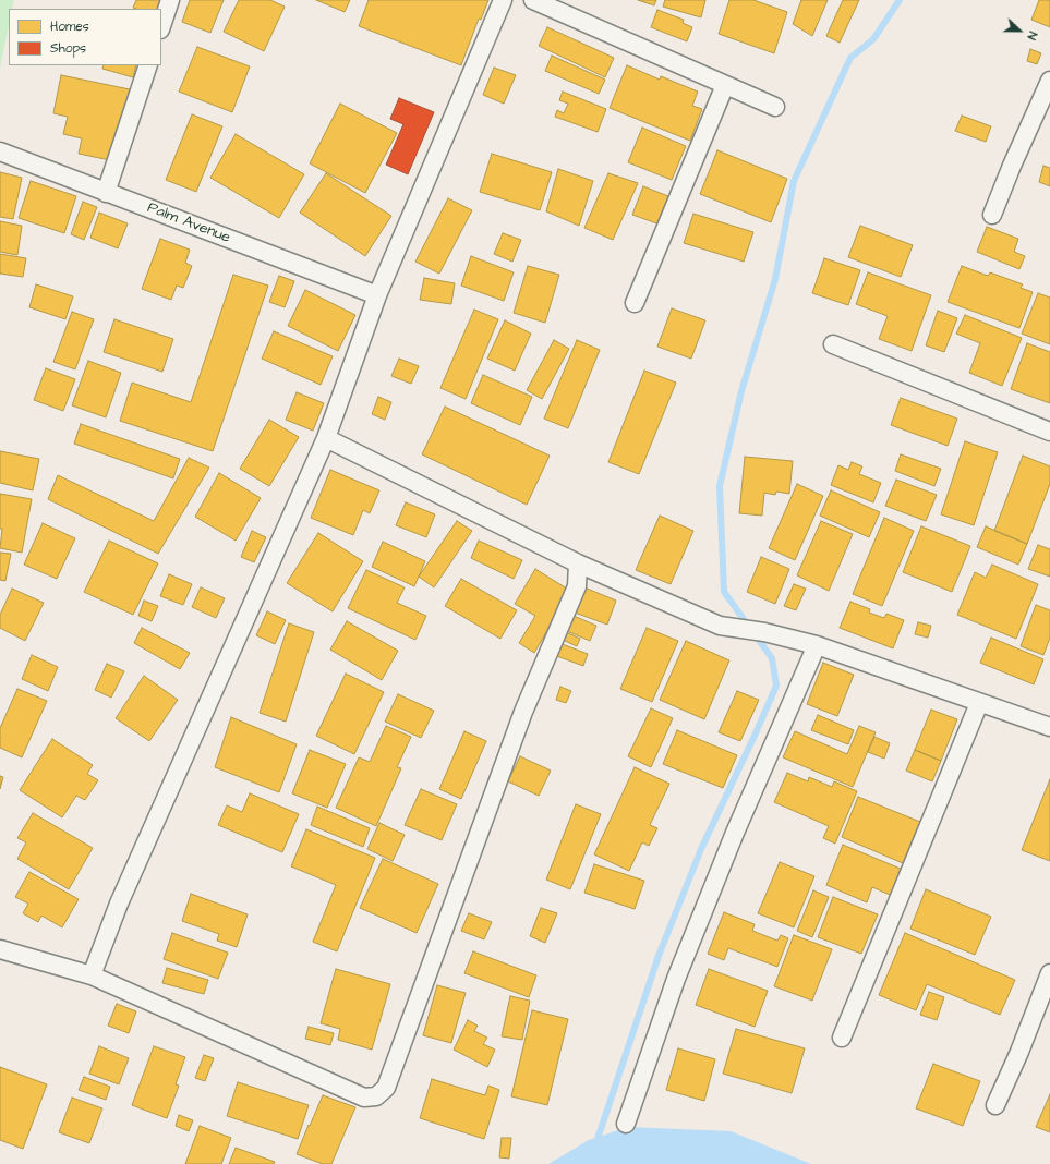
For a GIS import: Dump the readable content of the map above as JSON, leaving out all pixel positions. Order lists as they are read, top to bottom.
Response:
{
  "streets": {
    "street": ["Palm Avenue"]
  },
  "legend": ["Homes", "Shops"],
  "north": "right"
}
